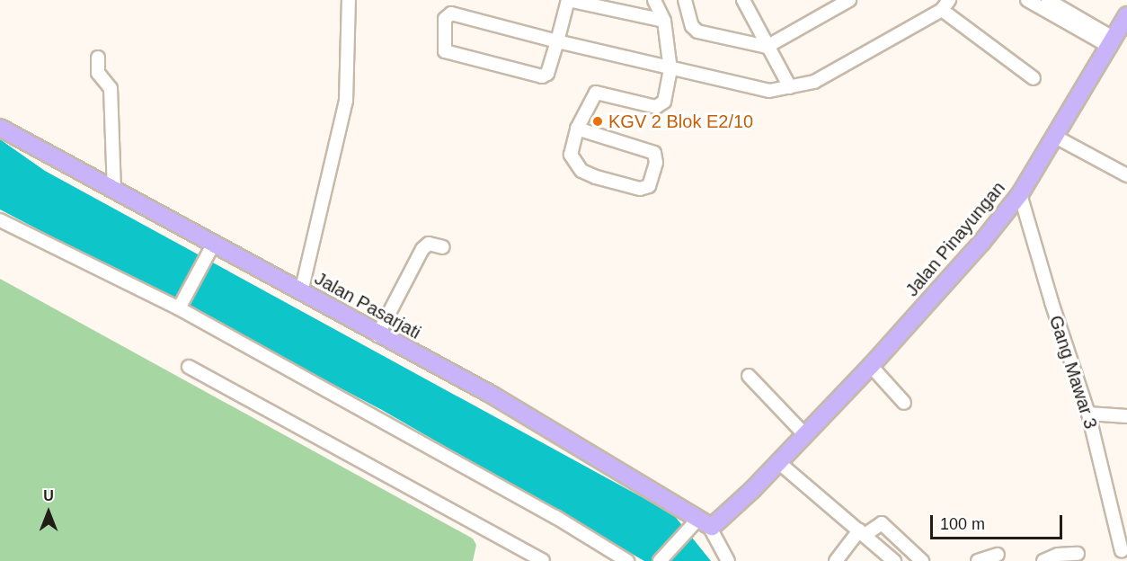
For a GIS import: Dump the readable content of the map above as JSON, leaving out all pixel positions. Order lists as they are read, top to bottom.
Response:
{
  "streets": {
    "main road": ["Jalan Pinayungan", "Jalan Pasarjati"],
    "street": ["Gang Mawar 3"]
  },
  "crossings": [
    ["Jalan Pinayungan", "Jalan Pasarjati"],
    ["Jalan Pinayungan", "Gang Mawar 3"]
  ],
  "places": ["KGV 2 Blok E2/10"],
  "scale_bar": "100 m",
  "north": "top"
}
